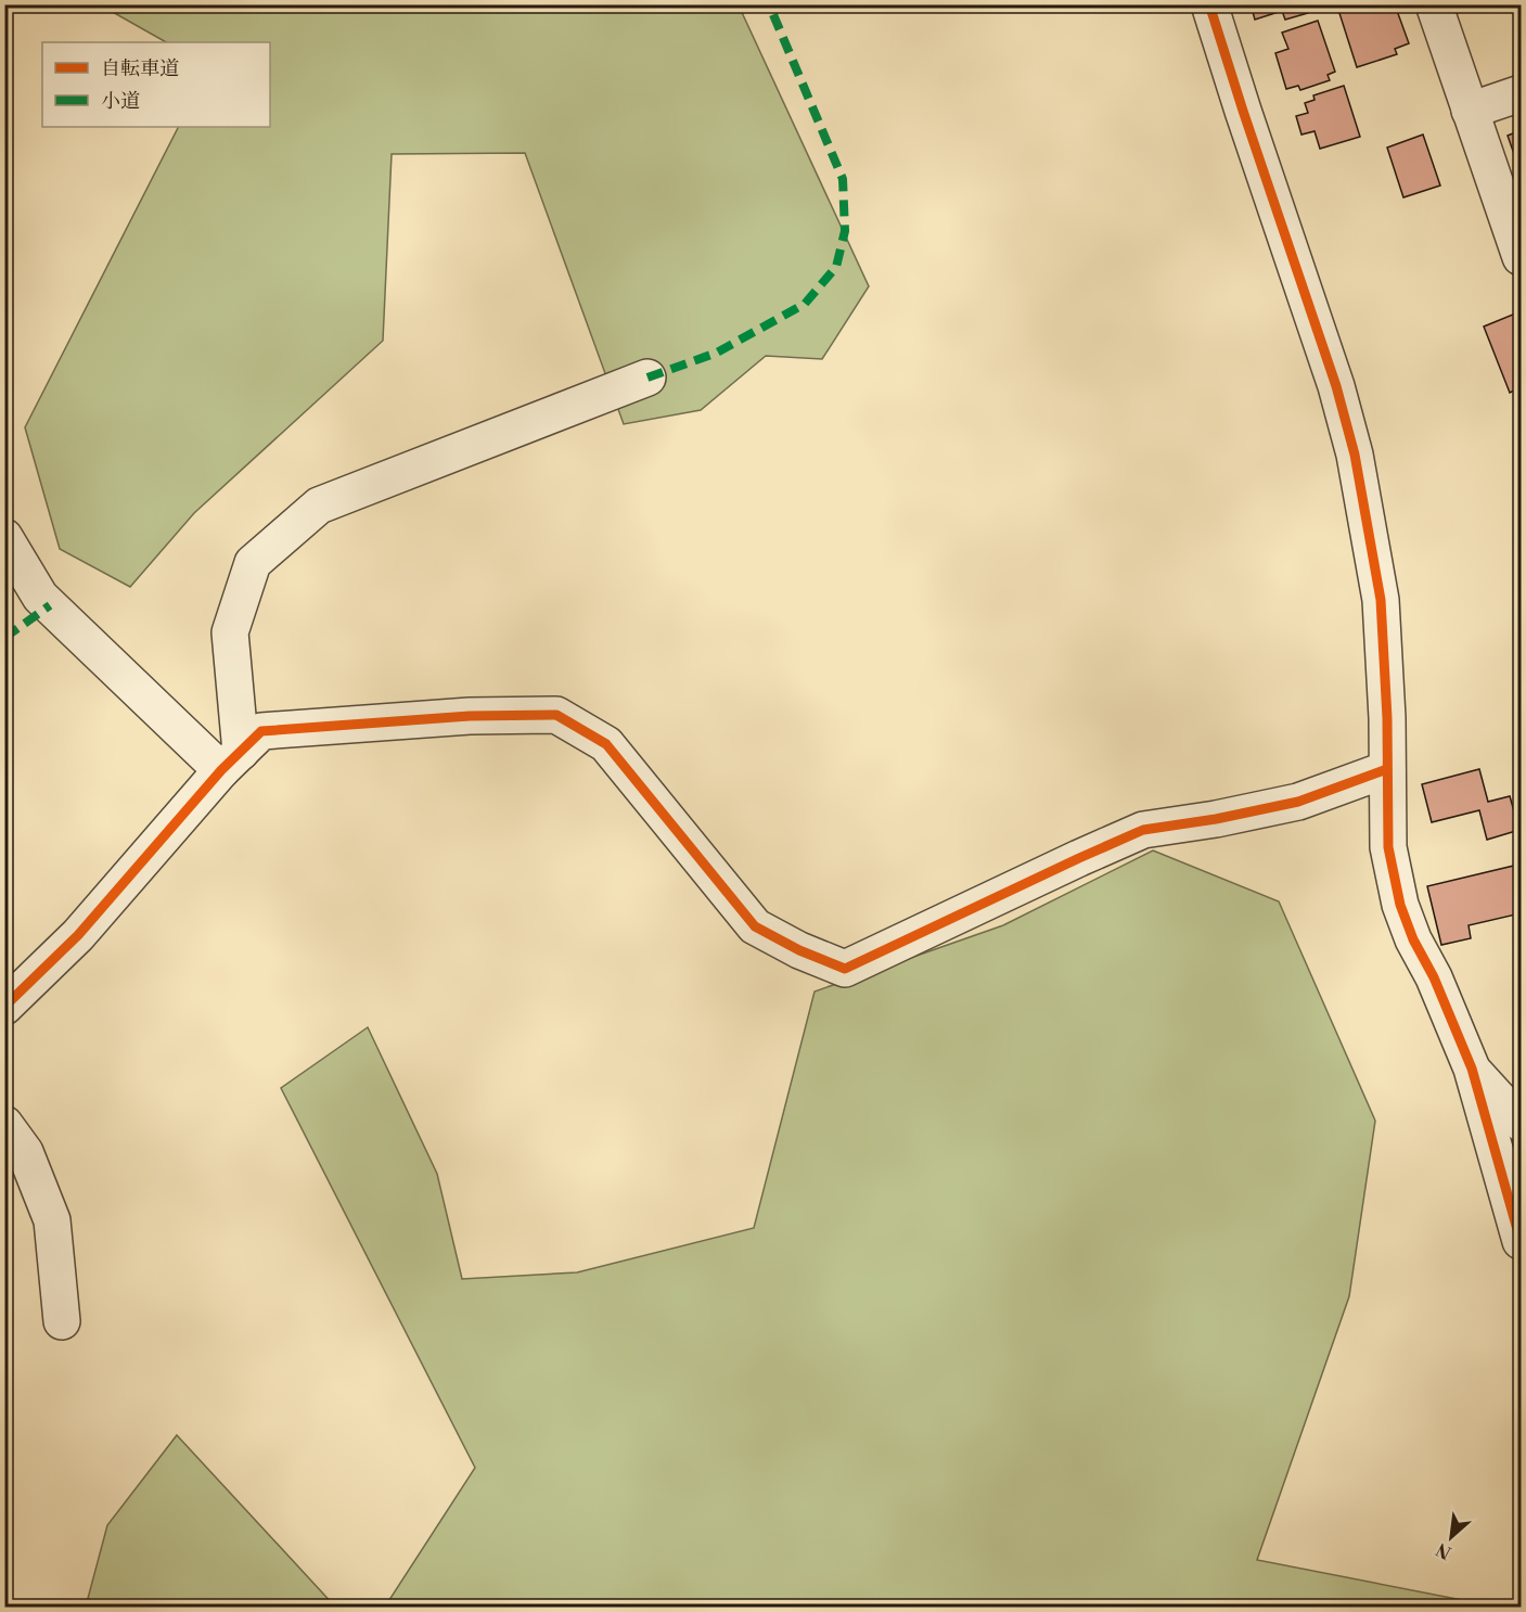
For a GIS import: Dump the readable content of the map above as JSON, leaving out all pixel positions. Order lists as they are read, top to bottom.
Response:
{
  "legend": ["自転車道", "小道"],
  "north": "bottom left"
}
